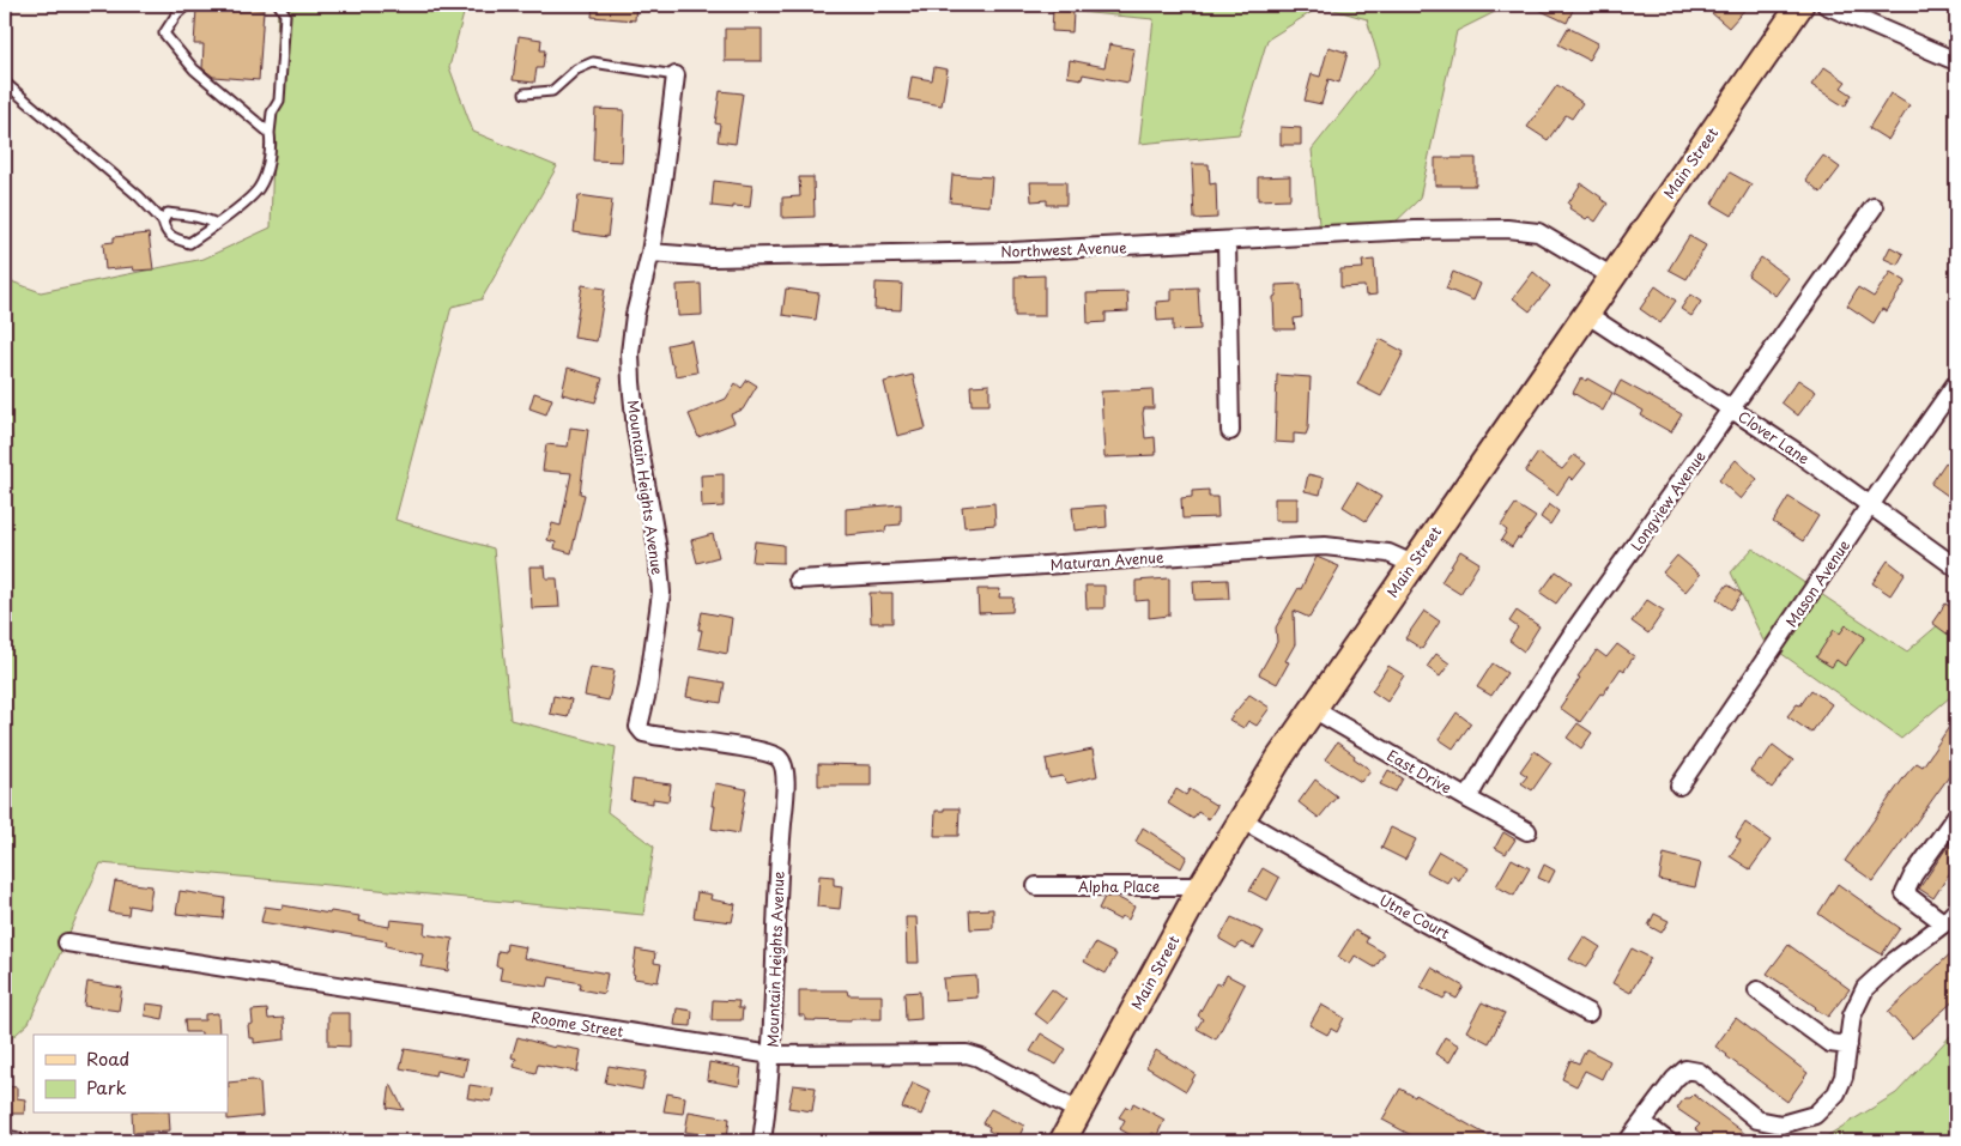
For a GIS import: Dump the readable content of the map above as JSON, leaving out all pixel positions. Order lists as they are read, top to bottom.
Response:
{
  "streets": {
    "main road": ["Main Street"],
    "street": [
      "Northwest Avenue",
      "Clover Lane",
      "Mountain Heights Avenue",
      "Longview Avenue",
      "Maturan Avenue",
      "Mason Avenue",
      "East Drive",
      "Alpha Place",
      "Utne Court",
      "Roome Street"
    ]
  },
  "crossings": [
    ["Main Street", "Northwest Avenue"],
    ["Main Street", "Clover Lane"],
    ["Main Street", "Maturan Avenue"],
    ["Main Street", "East Drive"],
    ["Main Street", "Alpha Place"],
    ["Main Street", "Utne Court"],
    ["Main Street", "Roome Street"],
    ["Northwest Avenue", "Mountain Heights Avenue"],
    ["Clover Lane", "Longview Avenue"],
    ["Clover Lane", "Mason Avenue"],
    ["Mountain Heights Avenue", "Roome Street"],
    ["Longview Avenue", "East Drive"]
  ],
  "legend": ["Road", "Park"]
}
